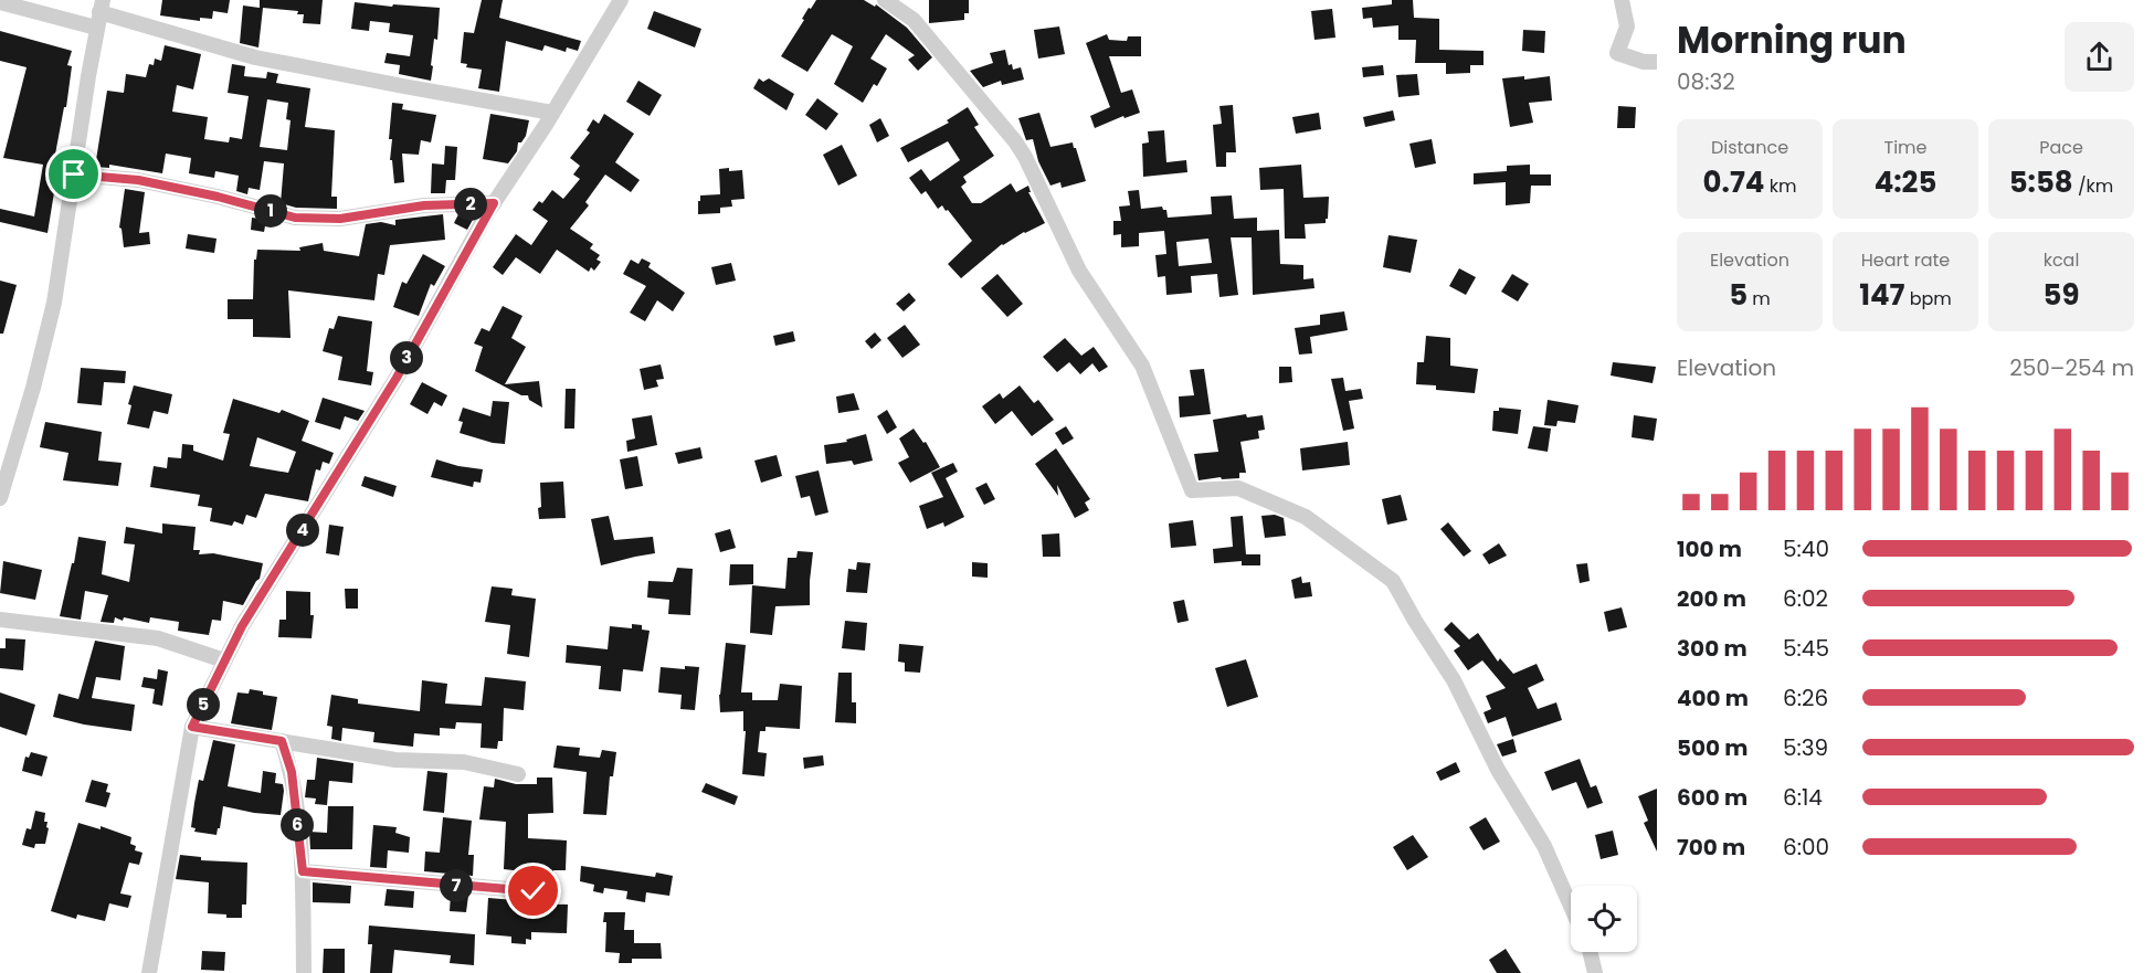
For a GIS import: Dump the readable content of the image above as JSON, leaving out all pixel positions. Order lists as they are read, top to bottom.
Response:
{
  "page": {
    "heading": ["Morning run", "08:32"],
    "stats": [
      ["Distance", "0.74 km"],
      ["Time", "4:25"],
      ["Pace", "5:58 /km"],
      ["Elevation", "5 m"],
      ["Heart rate", "147 bpm"],
      ["kcal", "59"]
    ],
    "pins": [
      "2",
      "1",
      "3",
      "4",
      "5",
      "6",
      "7"
    ],
    "chart": ["Elevation", "250–254 m"],
    "list": [
      {
        "name": "100 m",
        "note": "5:40"
      },
      {
        "name": "200 m",
        "note": "6:02"
      },
      {
        "name": "300 m",
        "note": "5:45"
      },
      {
        "name": "400 m",
        "note": "6:26"
      },
      {
        "name": "500 m",
        "note": "5:39"
      },
      {
        "name": "600 m",
        "note": "6:14"
      },
      {
        "name": "700 m",
        "note": "6:00"
      }
    ]
  }
}
